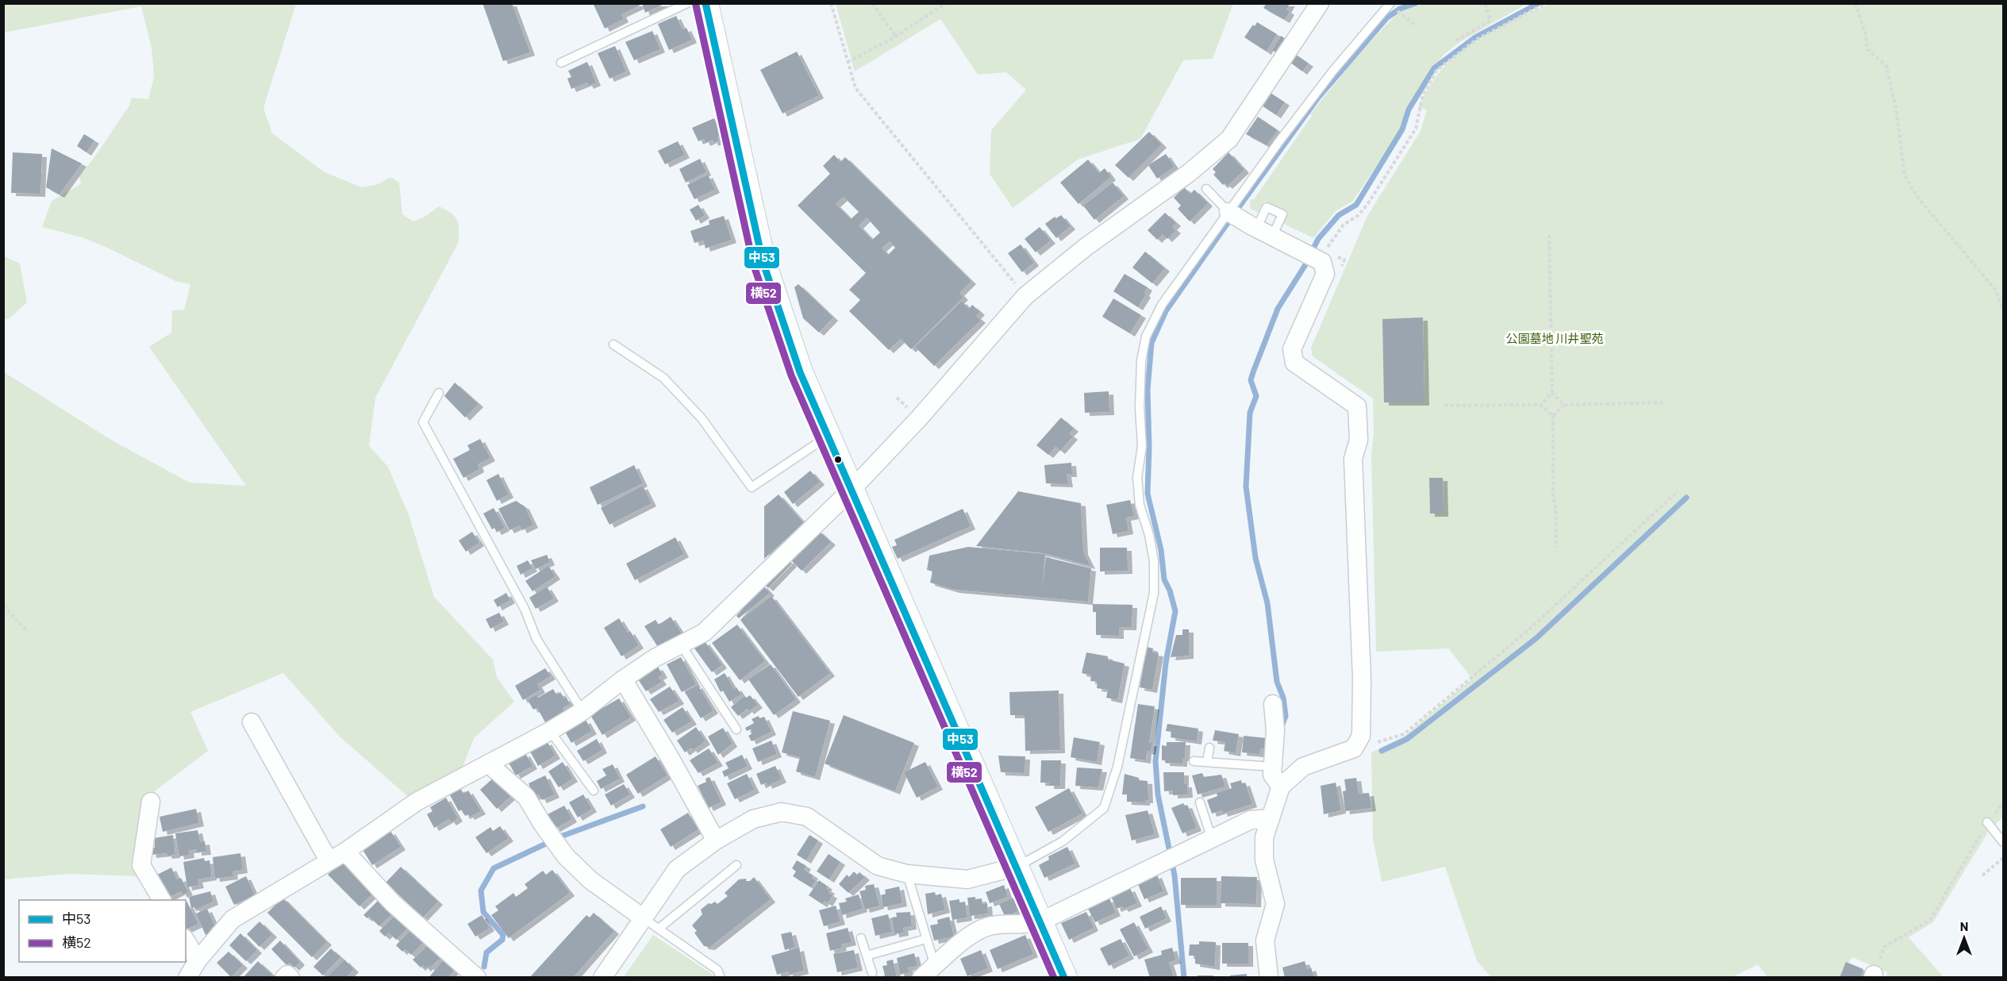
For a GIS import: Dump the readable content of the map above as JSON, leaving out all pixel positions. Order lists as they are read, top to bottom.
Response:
{
  "parks": ["公園墓地 川井聖苑"],
  "lines": ["transit line 中53", "transit line 横52"],
  "legend": ["中53", "横52"],
  "north": "top"
}
